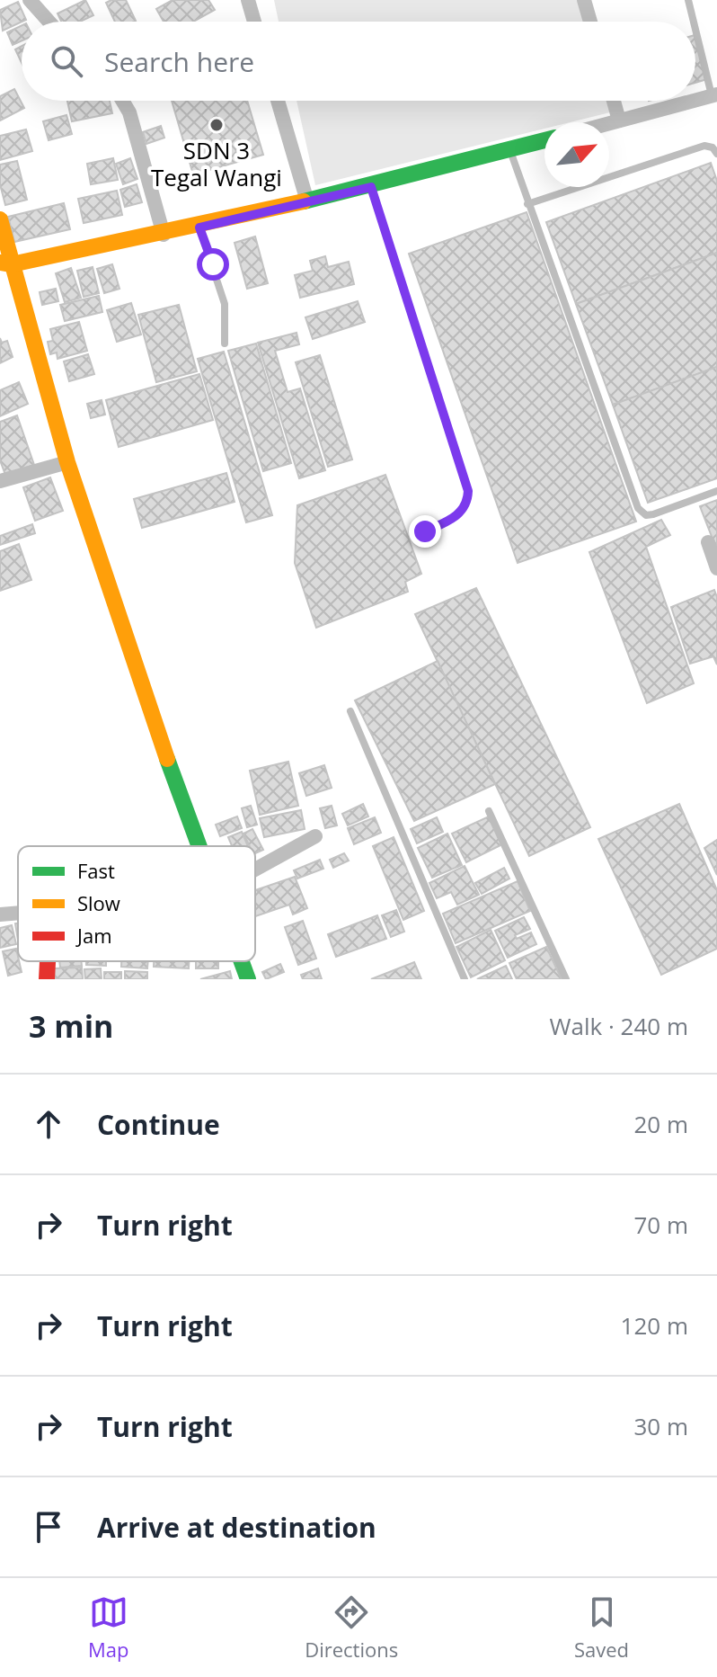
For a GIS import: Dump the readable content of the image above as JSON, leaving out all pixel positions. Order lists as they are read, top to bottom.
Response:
{
  "places": ["SDN 3 Tegal Wangi"],
  "legend": ["Fast", "Slow", "Jam"],
  "north": "top right",
  "page": {
    "search": "Search here",
    "heading": ["3 min", "Walk · 240 m"],
    "list": [
      ["Continue", "20 m"],
      ["Turn right", "70 m"],
      ["Turn right", "120 m"],
      ["Turn right", "30 m"],
      "Arrive at destination"
    ],
    "nav": ["Map", "Directions", "Saved"]
  }
}
